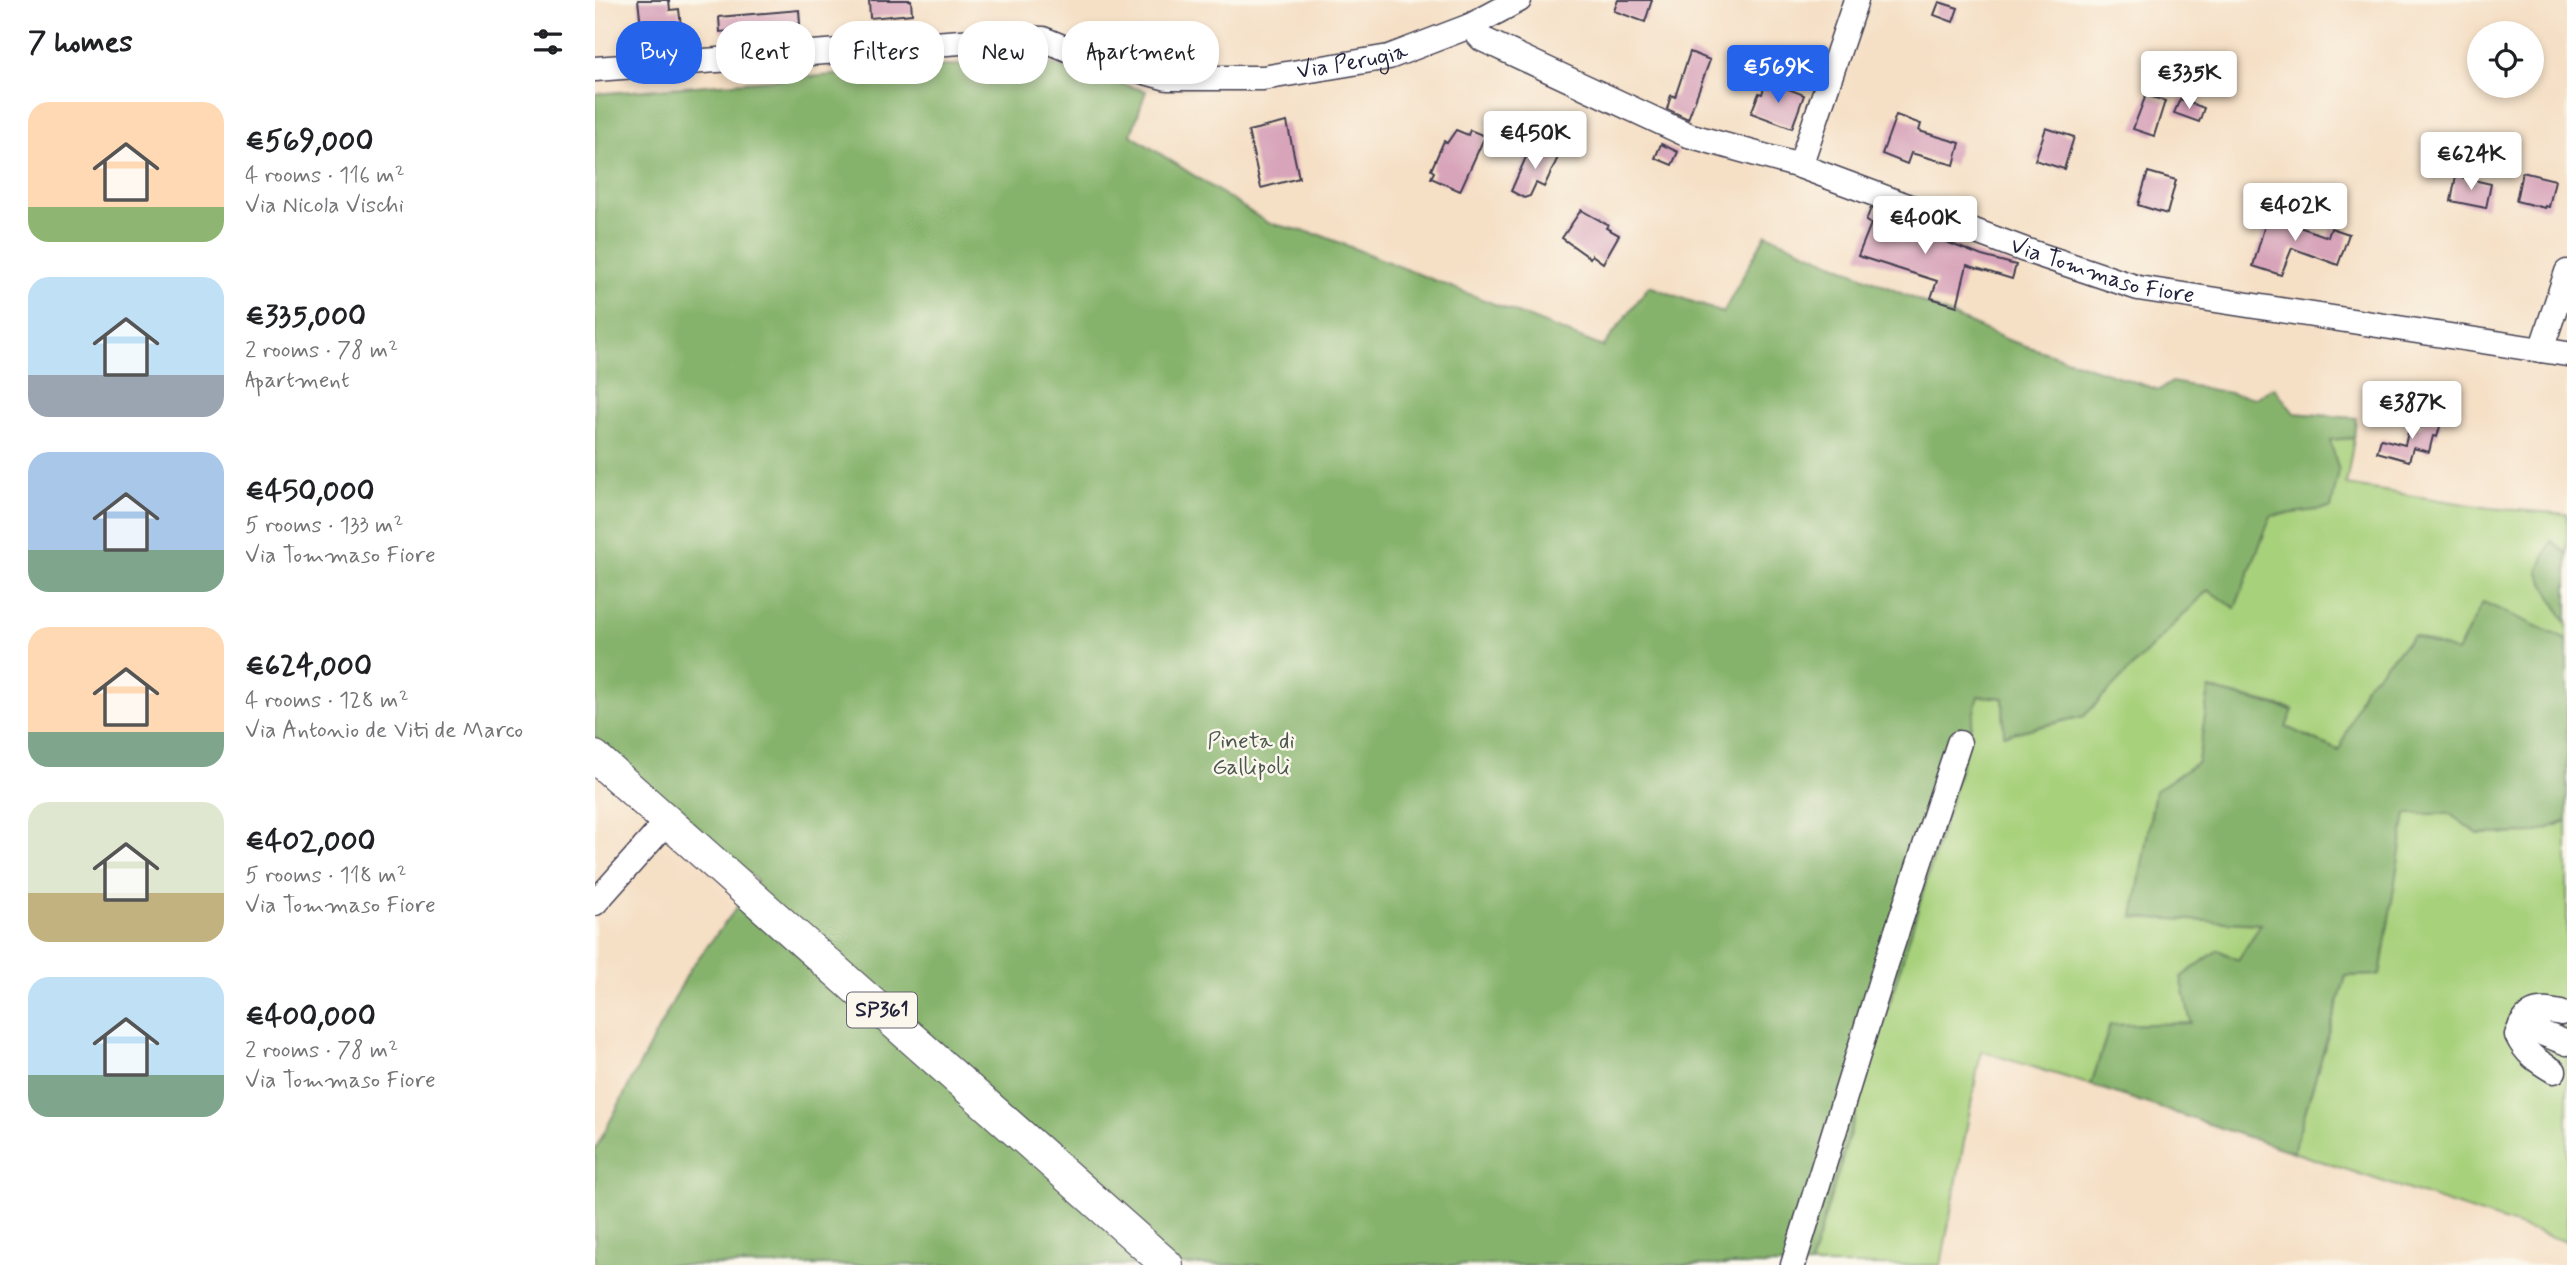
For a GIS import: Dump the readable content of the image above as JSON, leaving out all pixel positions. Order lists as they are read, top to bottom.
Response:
{
  "streets": {
    "main road": ["SP361"],
    "street": ["Via Perugia", "Via Tommaso Fiore"]
  },
  "crossings": [
    ["Via Perugia", "Via Tommaso Fiore"]
  ],
  "parks": ["Pineta di Gallipoli"],
  "page": {
    "heading": "7 homes",
    "chip": [
      "Buy",
      "Rent",
      "Filters",
      "New",
      "Apartment"
    ],
    "price": [
      "€569K",
      "€335K",
      "€450K",
      "€624K",
      "€402K",
      "€400K",
      "€387K"
    ],
    "list": [
      {
        "name": "€569,000",
        "note": "4 rooms · 116 m² · Via Nicola Vischi"
      },
      {
        "name": "€335,000",
        "note": "2 rooms · 78 m² · Apartment"
      },
      {
        "name": "€450,000",
        "note": "5 rooms · 133 m² · Via Tommaso Fiore"
      },
      {
        "name": "€624,000",
        "note": "4 rooms · 128 m² · Via Antonio de Viti de Marco"
      },
      {
        "name": "€402,000",
        "note": "5 rooms · 118 m² · Via Tommaso Fiore"
      },
      {
        "name": "€400,000",
        "note": "2 rooms · 78 m² · Via Tommaso Fiore"
      }
    ]
  }
}
